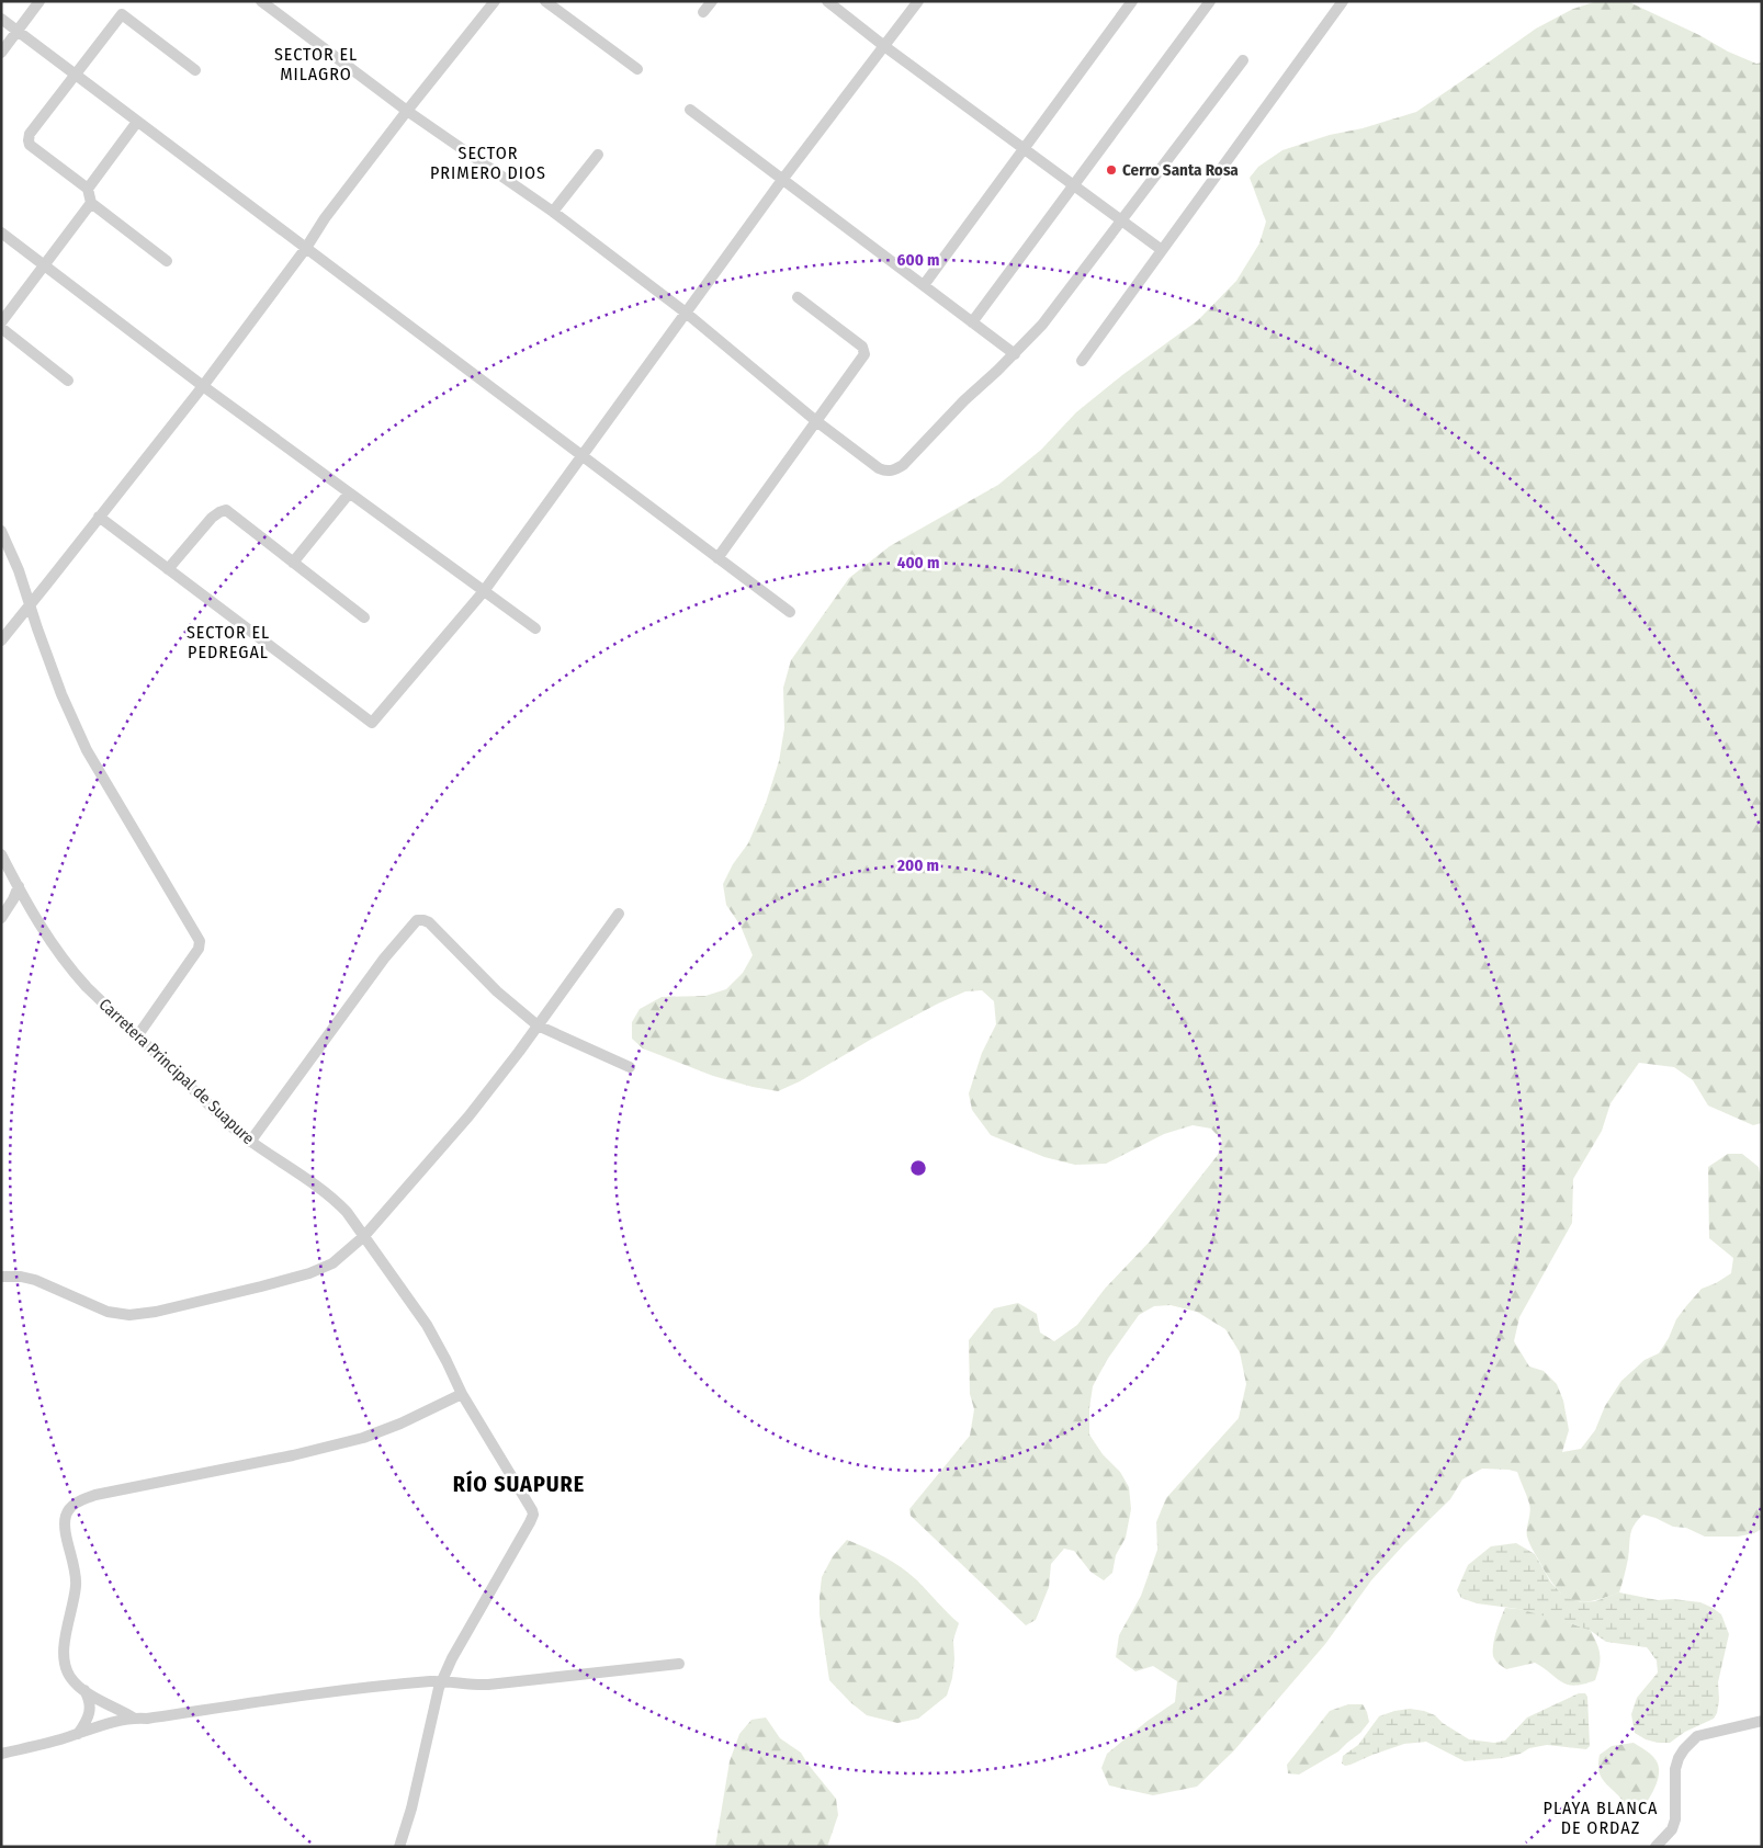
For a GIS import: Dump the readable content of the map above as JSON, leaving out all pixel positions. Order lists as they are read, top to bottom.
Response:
{
  "streets": {
    "street": ["Carretera Principal de Suapure"]
  },
  "districts": [
    "SECTOR EL MILAGRO",
    "SECTOR PRIMERO DIOS",
    "SECTOR EL PEDREGAL",
    "RÍO SUAPURE",
    "PLAYA BLANCA DE ORDAZ"
  ],
  "places": ["Cerro Santa Rosa"],
  "rings": ["600 m", "400 m", "200 m"]
}
